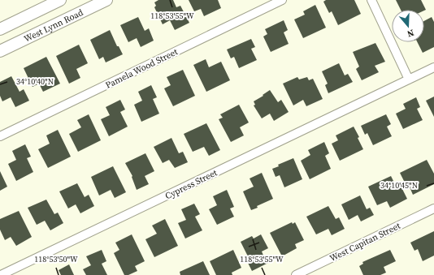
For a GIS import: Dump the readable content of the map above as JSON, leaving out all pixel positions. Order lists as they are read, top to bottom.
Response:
{
  "streets": {
    "main road": ["West Lynn Road"],
    "street": ["Pamela Wood Street", "Cypress Street", "West Capitan Street"]
  },
  "north": "bottom",
  "coordinates": [
    "118°53'55\"W",
    "34°10'40\"N",
    "34°10'45\"N",
    "118°53'50\"W"
  ]
}
